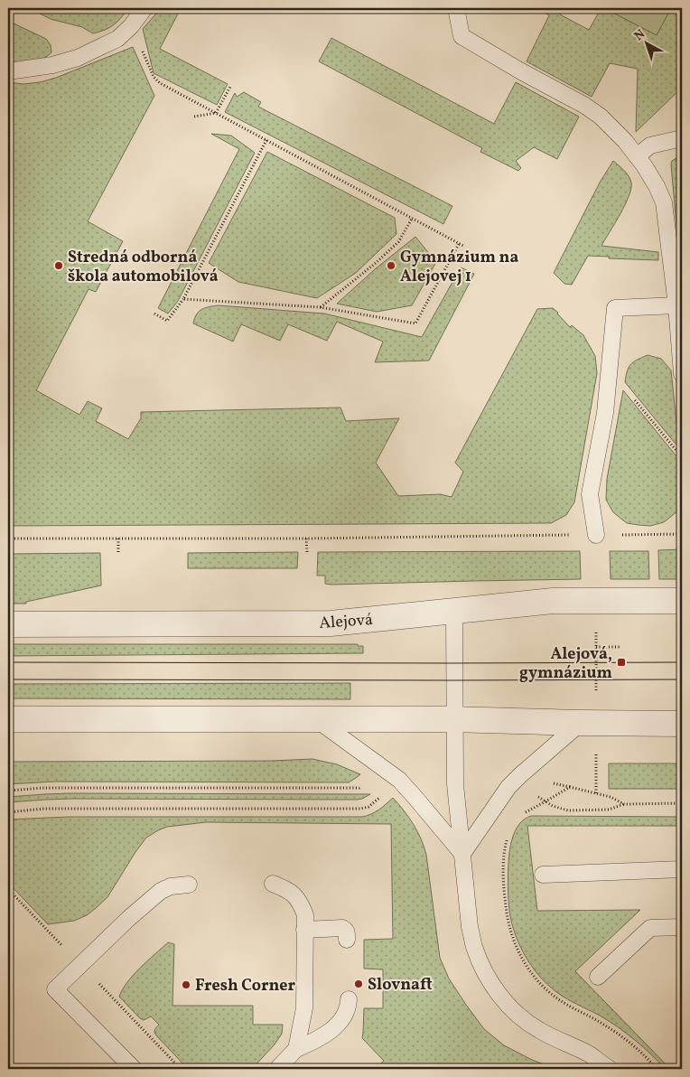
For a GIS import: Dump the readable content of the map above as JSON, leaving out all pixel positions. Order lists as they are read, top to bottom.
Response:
{
  "streets": {
    "street": ["Alejová"]
  },
  "places": {
    "other": [
      "Stredná odborná škola automobilová",
      "Gymnázium na Alejovej 1",
      "Slovnaft",
      "Fresh Corner"
    ],
    "transit": ["Alejová, gymnázium"]
  },
  "north": "top left"
}
